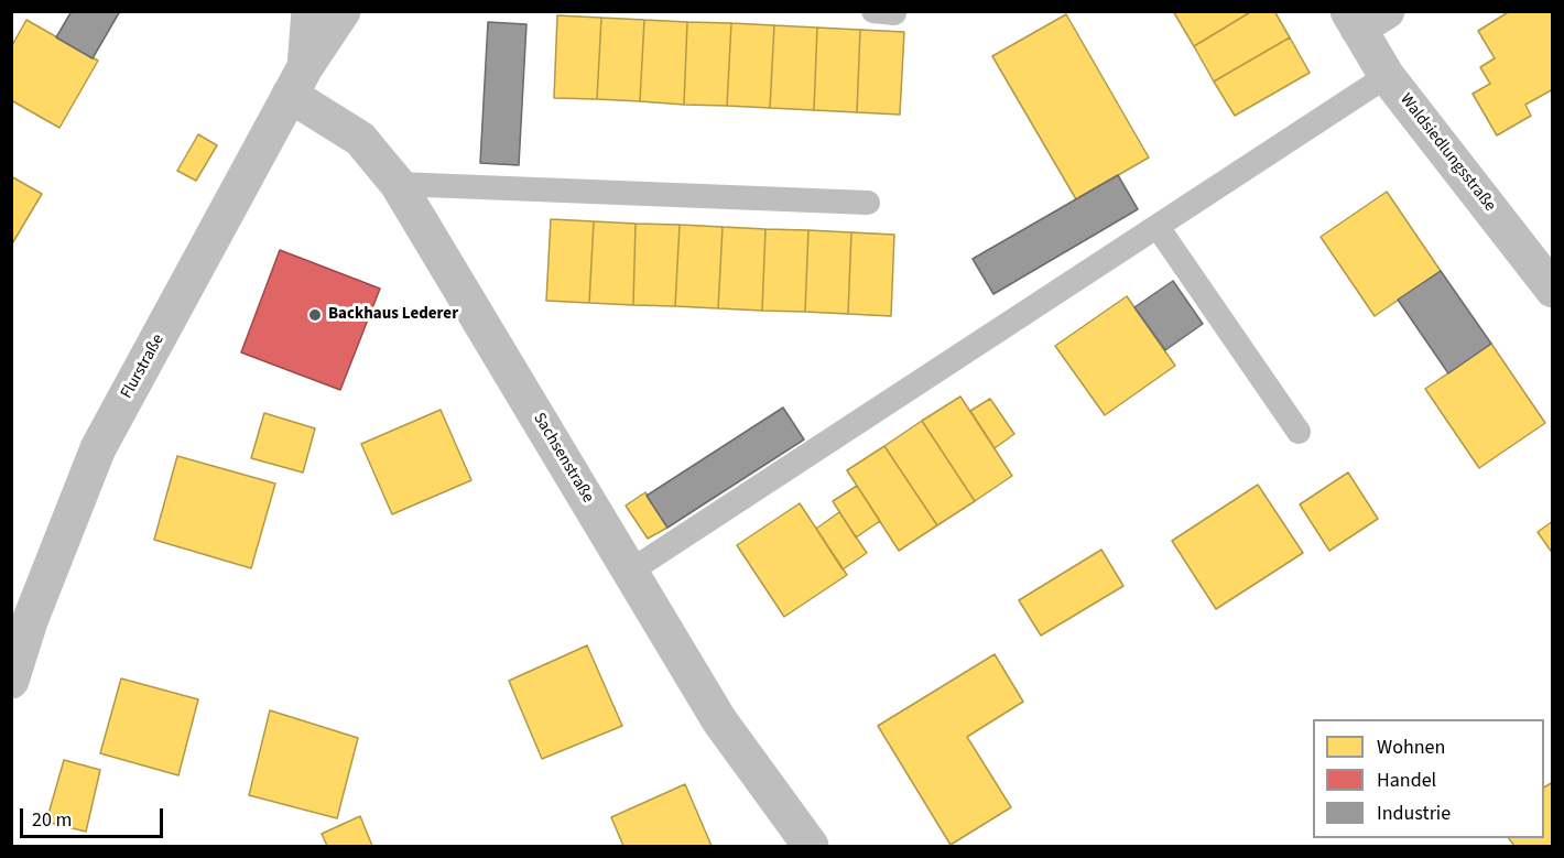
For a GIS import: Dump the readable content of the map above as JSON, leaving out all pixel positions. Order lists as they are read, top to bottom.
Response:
{
  "streets": {
    "street": ["Waldsiedlungsstraße", "Flurstraße", "Sachsenstraße"]
  },
  "crossings": [
    ["Flurstraße", "Sachsenstraße"]
  ],
  "places": ["Backhaus Lederer"],
  "legend": ["Wohnen", "Handel", "Industrie"],
  "scale_bar": "20 m"
}
